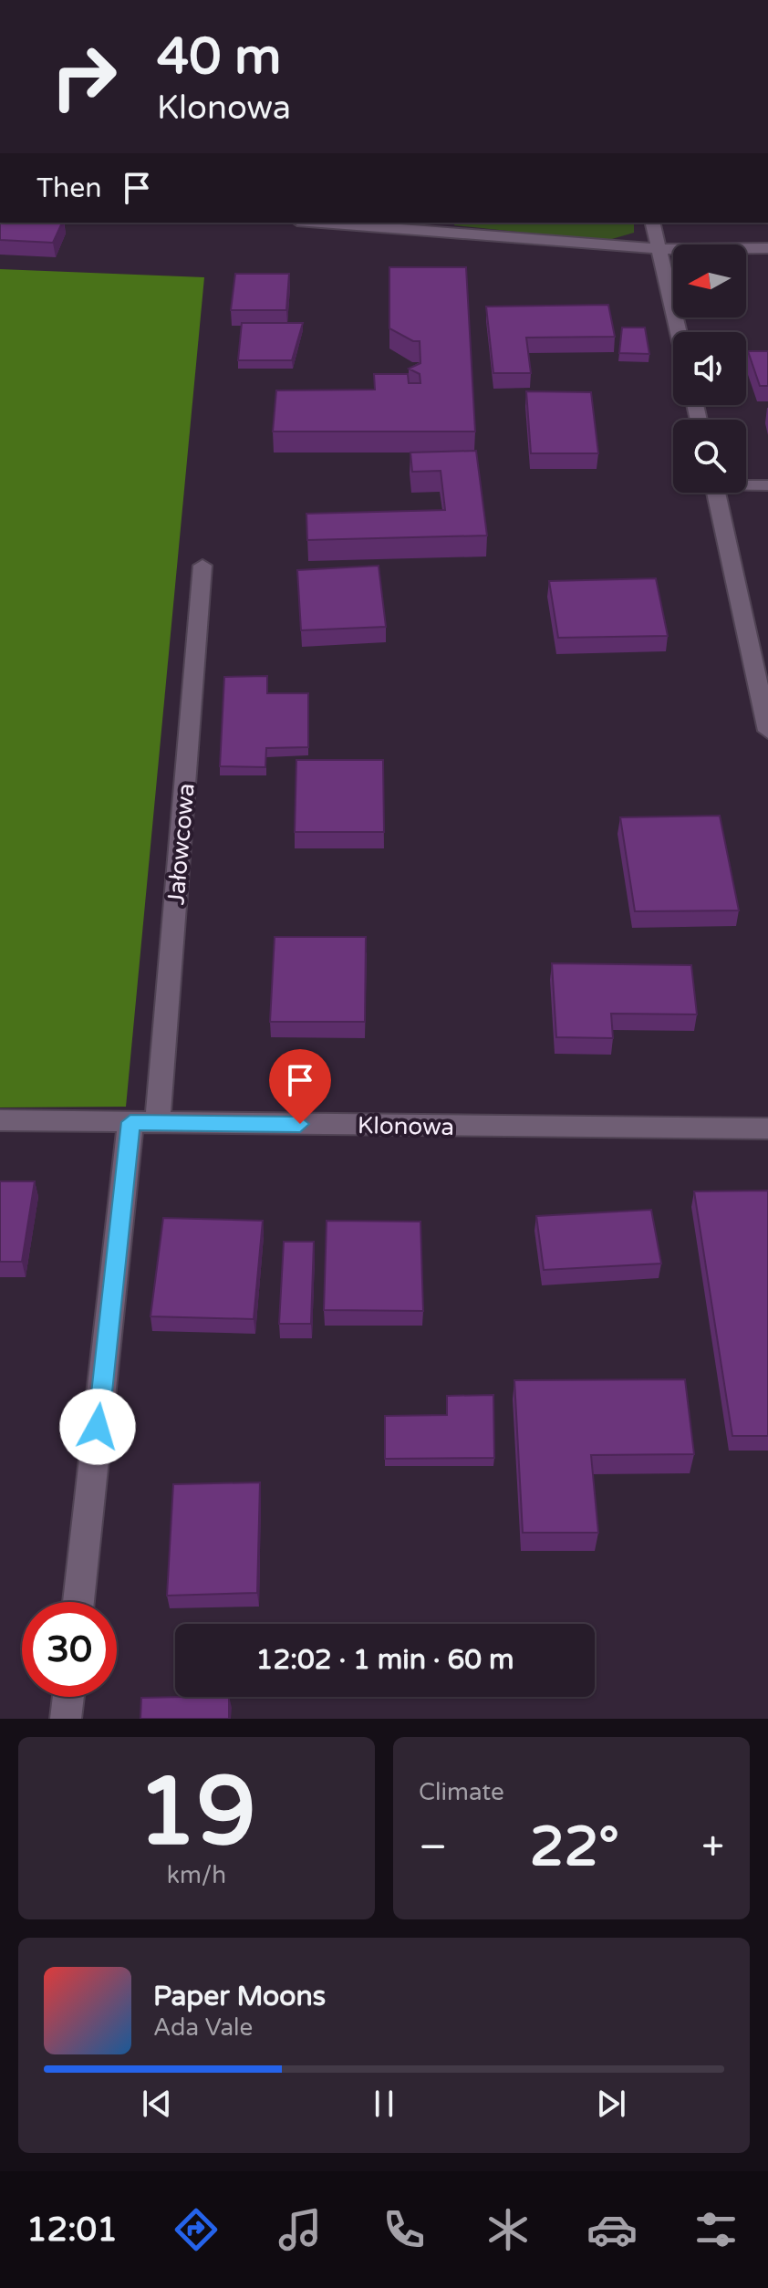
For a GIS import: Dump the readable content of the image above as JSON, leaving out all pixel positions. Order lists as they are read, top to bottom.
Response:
{
  "streets": {
    "street": ["Jałowcowa", "Klonowa"]
  },
  "crossings": [
    ["Jałowcowa", "Klonowa"]
  ],
  "north": "left",
  "page": {
    "turn": ["40 m", "Klonowa"],
    "then": "Then",
    "limit": "30",
    "trip": "12:02 · 1 min · 60 m",
    "tile": [
      ["19", "km/h"],
      "Climate"
    ],
    "heat": ["−", "22°", "+"],
    "song": ["Paper Moons", "Ada Vale"],
    "tabs": "12:01"
  }
}
